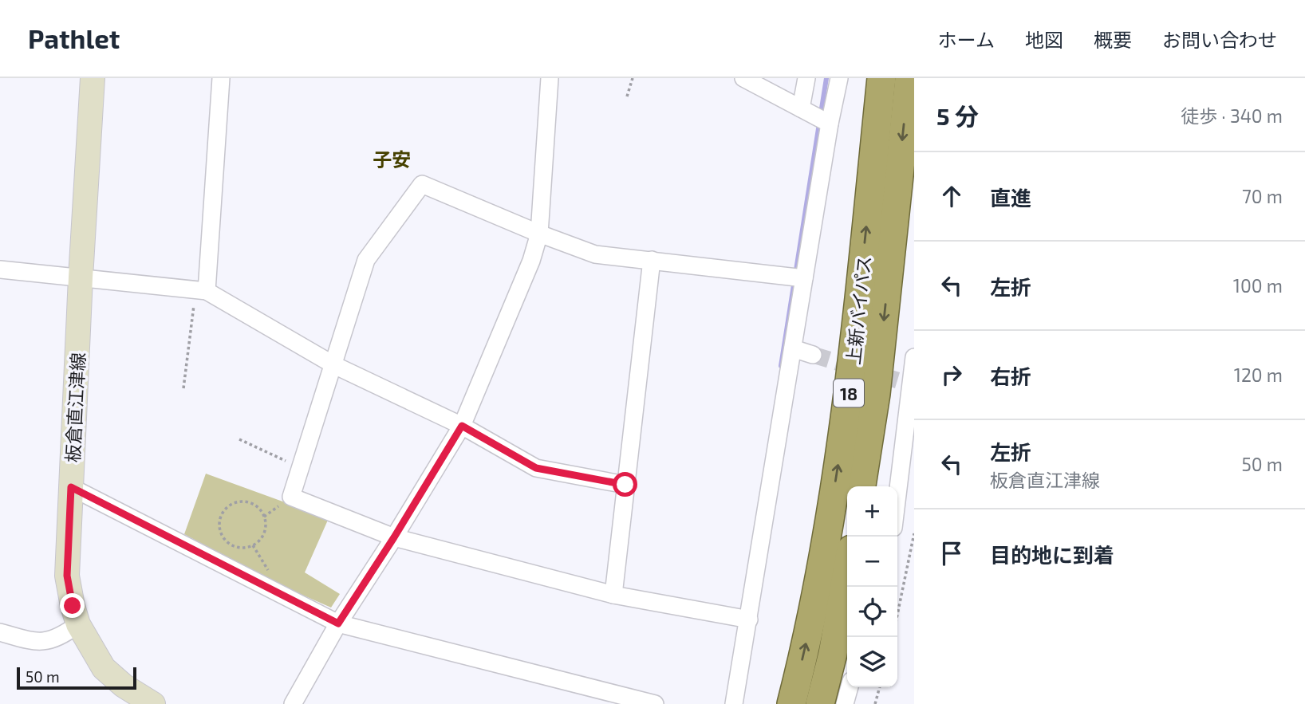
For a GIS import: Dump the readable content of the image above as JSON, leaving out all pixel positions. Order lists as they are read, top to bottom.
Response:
{
  "streets": {
    "highway": ["上新バイパス", "18"],
    "main road": ["板倉直江津線"]
  },
  "districts": ["子安"],
  "scale_bar": "50 m",
  "page": {
    "header": "Pathlet",
    "nav": [
      "ホーム",
      "地図",
      "概要",
      "お問い合わせ"
    ],
    "heading": ["5 分", "徒歩 · 340 m"],
    "list": [
      ["直進", "70 m"],
      ["左折", "100 m"],
      ["右折", "120 m"],
      ["左折", "板倉直江津線", "50 m"],
      "目的地に到着"
    ],
    "map_buttons": ["+", "−"],
    "scale": "50 m"
  }
}
